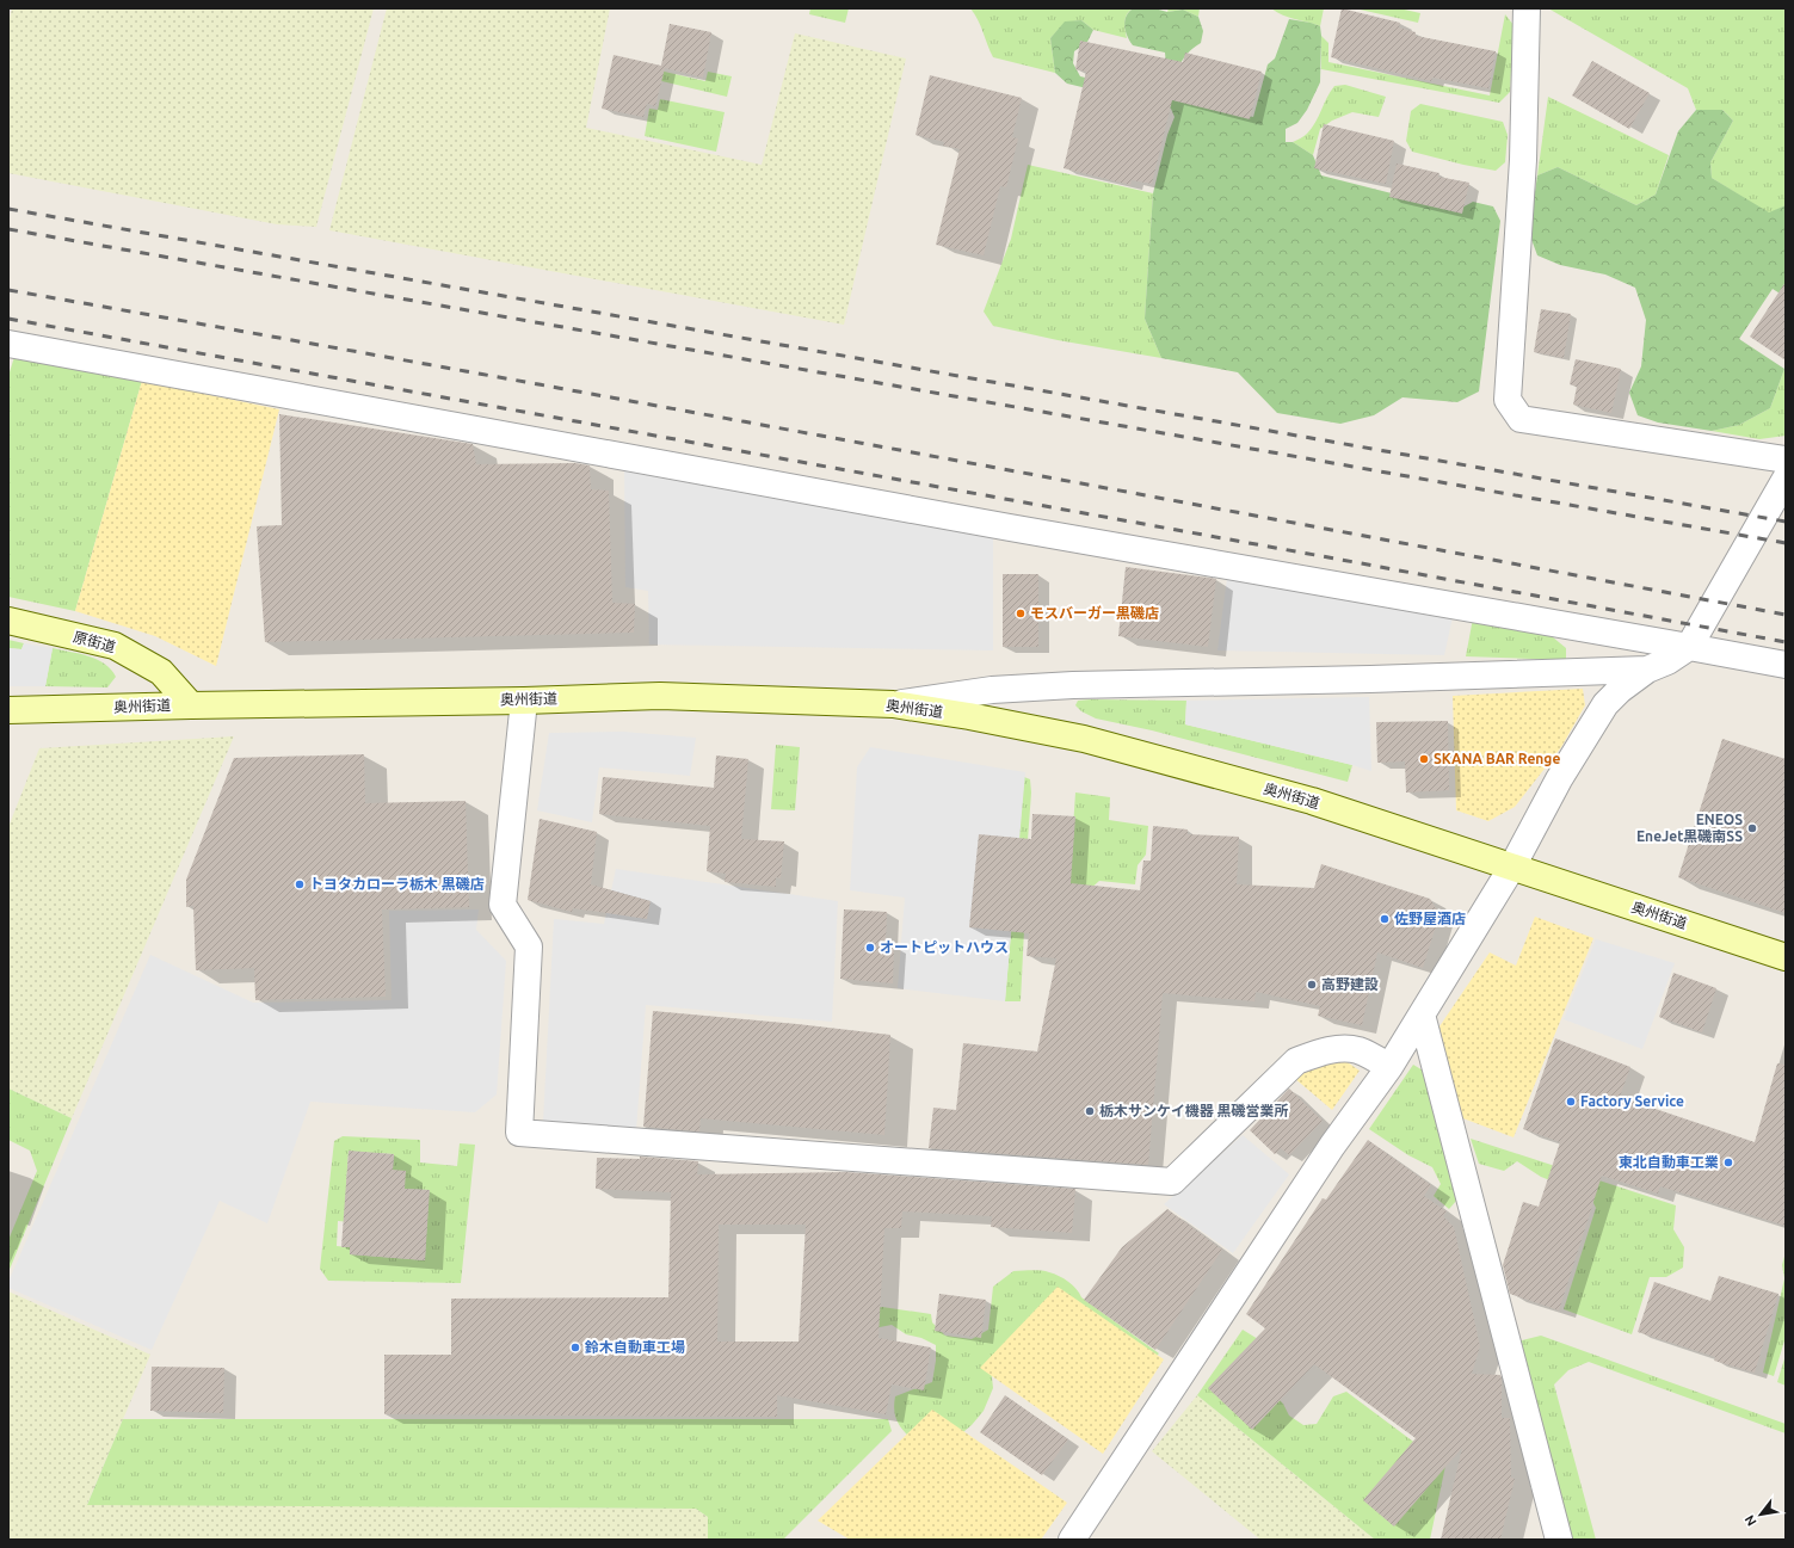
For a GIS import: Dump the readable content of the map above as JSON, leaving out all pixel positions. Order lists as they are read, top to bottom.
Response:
{
  "streets": {
    "main road": ["原街道", "奥州街道"]
  },
  "crossings": [
    ["原街道", "奥州街道"]
  ],
  "places": [
    "モスバーガー黒磯店",
    "SKANA BAR Renge",
    "ENEOS EneJet黒磯南SS",
    "トヨタカローラ栃木 黒磯店",
    "佐野屋酒店",
    "オートピットハウス",
    "高野建設",
    "Factory Service",
    "栃木サンケイ機器 黒磯営業所",
    "東北自動車工業",
    "鈴木自動車工場"
  ],
  "north": "bottom left"
}
